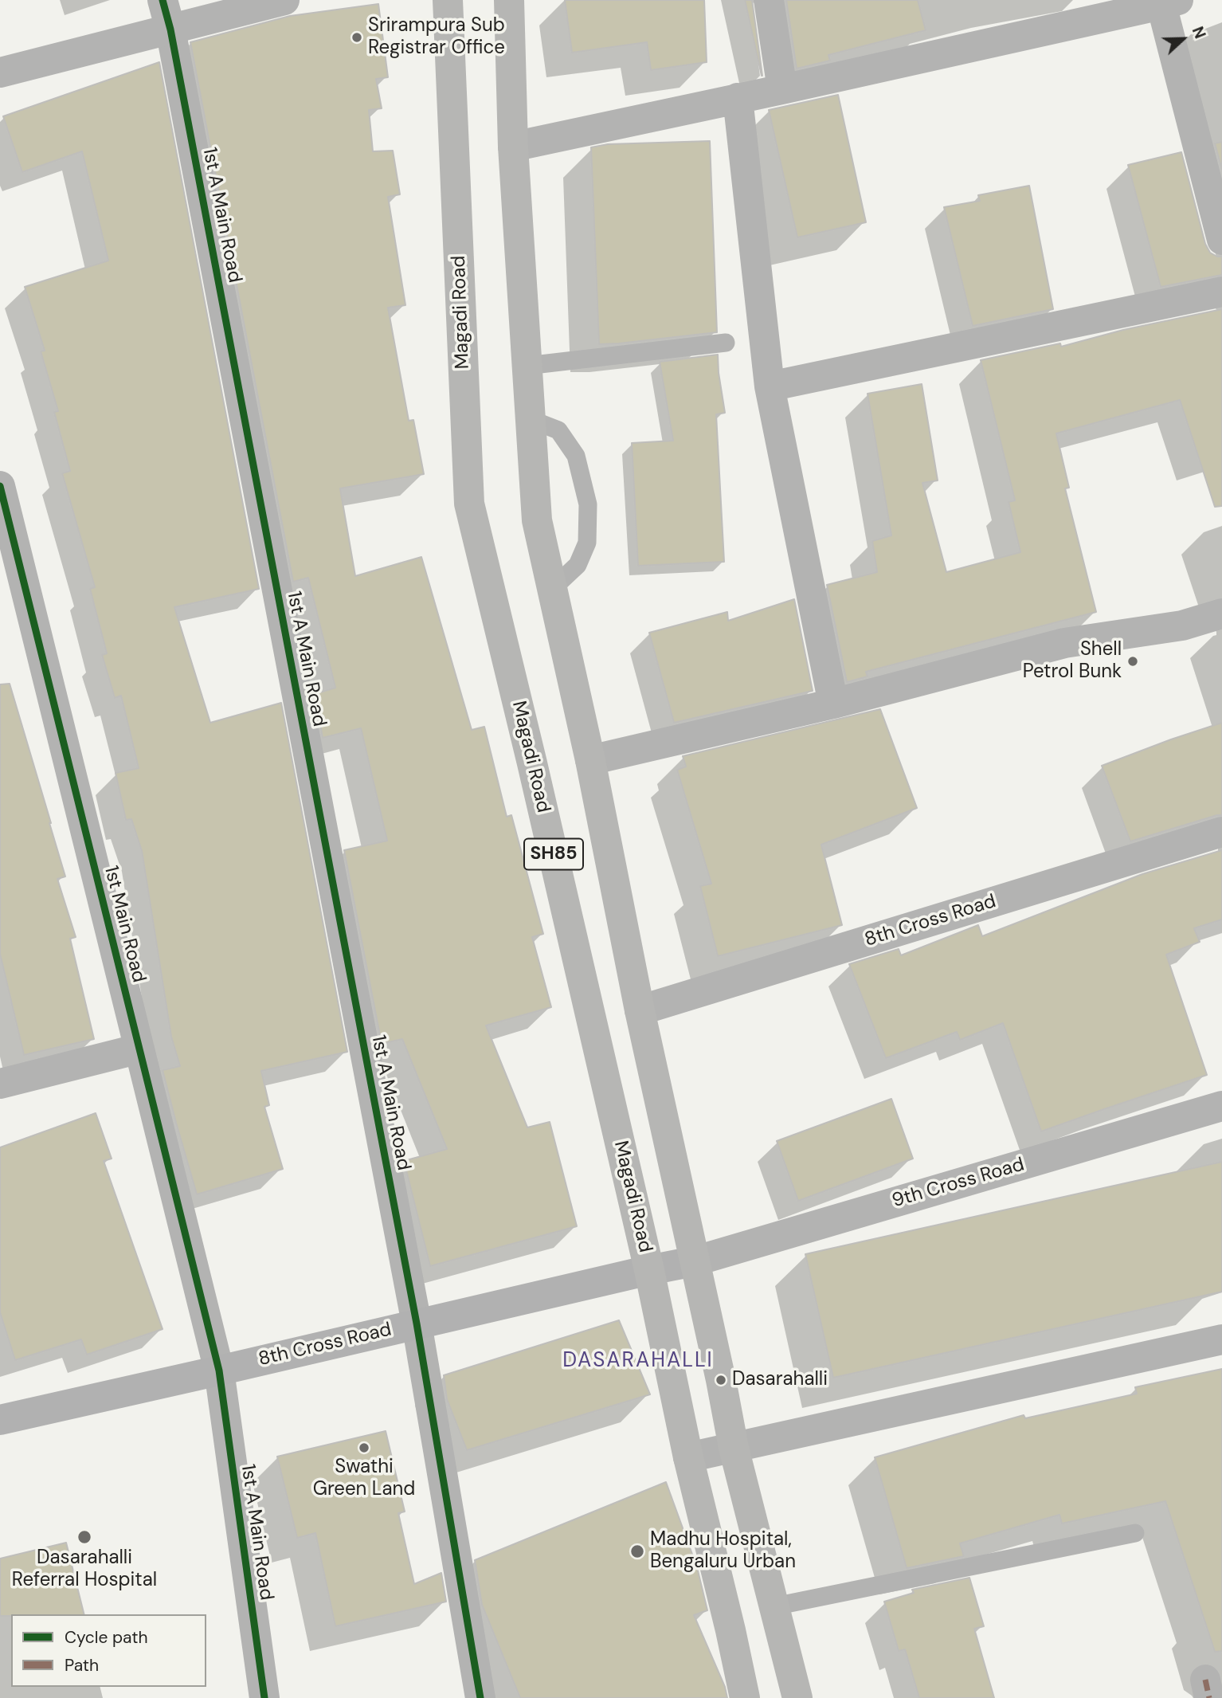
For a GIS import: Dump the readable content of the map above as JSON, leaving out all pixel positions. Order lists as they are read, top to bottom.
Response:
{
  "streets": {
    "main road": ["Magadi Road", "SH85", "8th Cross Road"],
    "street": ["1st A Main Road", "1st Main Road", "9th Cross Road"]
  },
  "crossings": [
    ["1st A Main Road", "8th Cross Road"],
    ["1st A Main Road", "1st Main Road"],
    ["Magadi Road", "8th Cross Road"],
    ["SH85", "8th Cross Road"],
    ["SH85", "9th Cross Road"],
    ["8th Cross Road", "1st Main Road"],
    ["8th Cross Road", "9th Cross Road"]
  ],
  "districts": ["DASARAHALLI"],
  "places": [
    "Srirampura Sub Registrar Office",
    "Shell Petrol Bunk",
    "Dasarahalli",
    "Swathi Green Land",
    "Dasarahalli Referral Hospital",
    "Madhu Hospital, Bengaluru Urban"
  ],
  "legend": ["Cycle path", "Path"],
  "north": "right"
}
